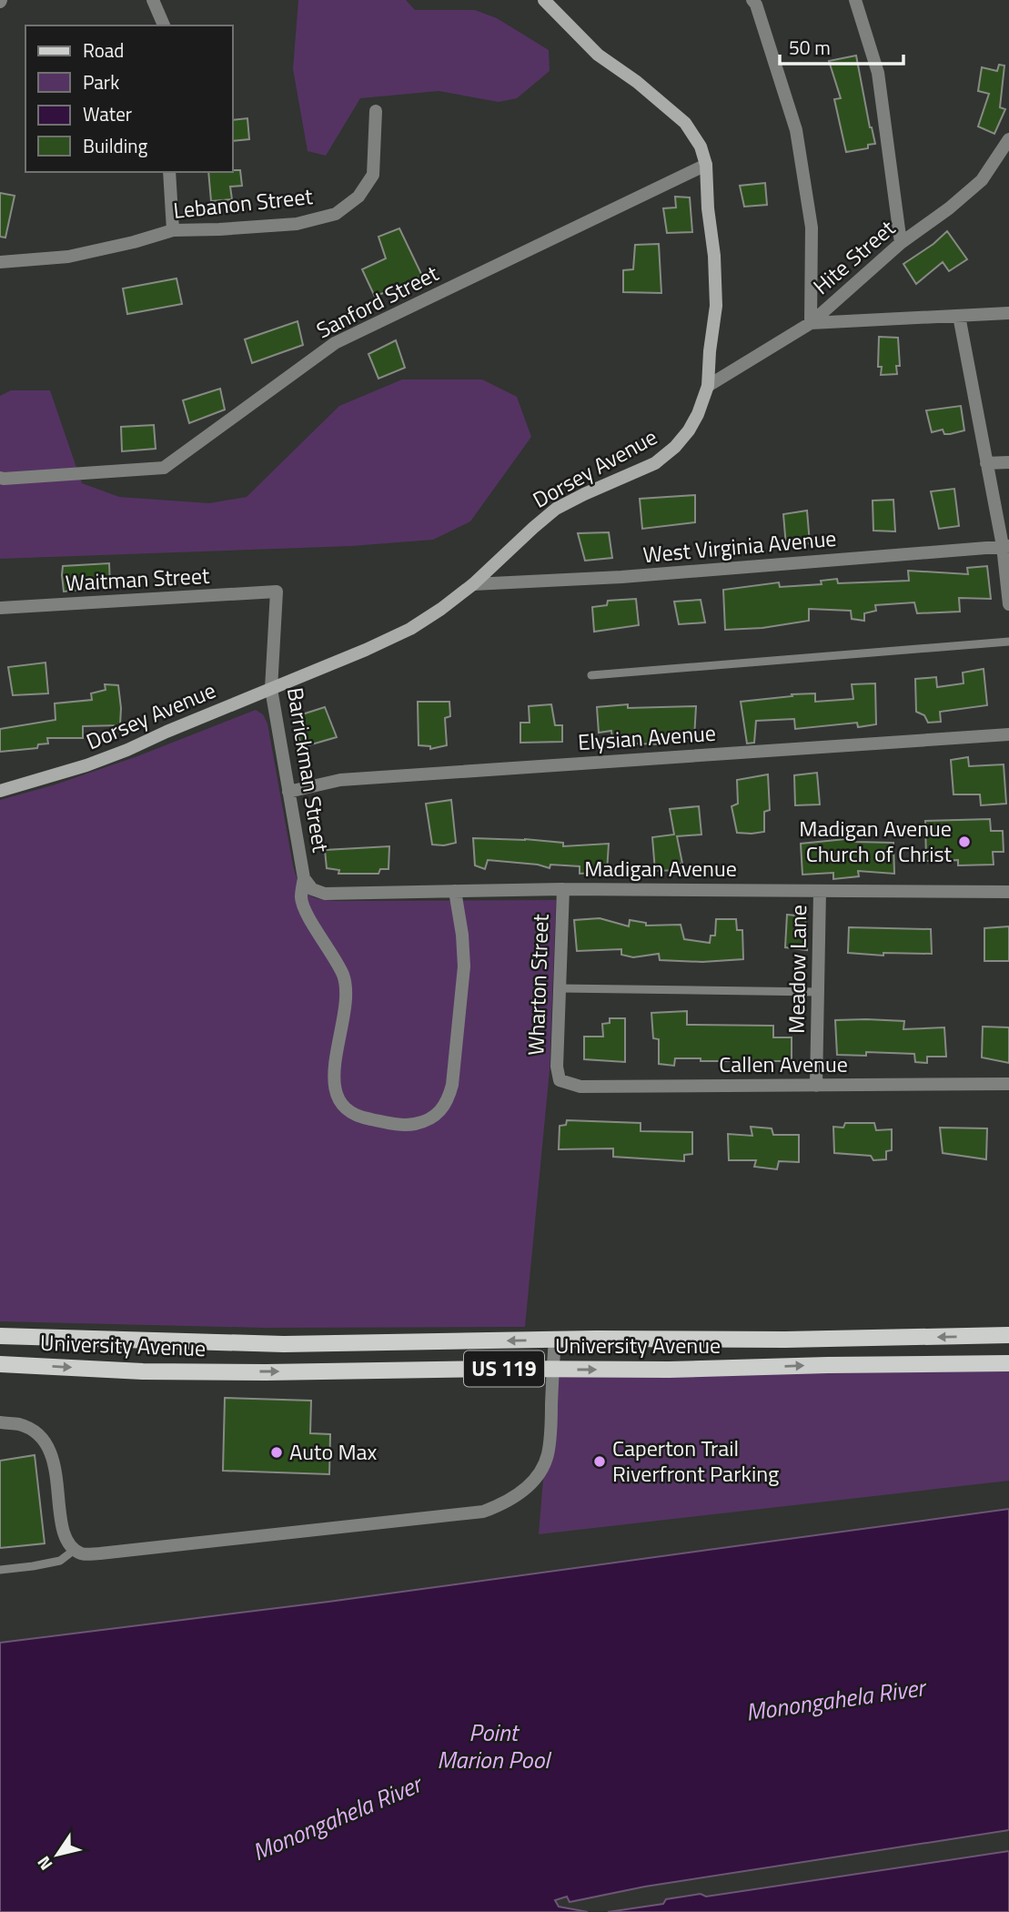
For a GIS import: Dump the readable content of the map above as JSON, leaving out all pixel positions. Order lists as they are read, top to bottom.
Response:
{
  "streets": {
    "main road": ["University Avenue", "US 119"],
    "street": [
      "Lebanon Street",
      "Hite Street",
      "Sanford Street",
      "Dorsey Avenue",
      "West Virginia Avenue",
      "Waitman Street",
      "Elysian Avenue",
      "Barrickman Street",
      "Madigan Avenue",
      "Meadow Lane",
      "Wharton Street",
      "Callen Avenue"
    ]
  },
  "crossings": [
    ["Hite Street", "Dorsey Avenue"],
    ["Sanford Street", "Dorsey Avenue"],
    ["Dorsey Avenue", "West Virginia Avenue"],
    ["Dorsey Avenue", "Barrickman Street"],
    ["Waitman Street", "Barrickman Street"],
    ["Elysian Avenue", "Barrickman Street"],
    ["Barrickman Street", "Madigan Avenue"],
    ["Madigan Avenue", "Meadow Lane"],
    ["Madigan Avenue", "Wharton Street"],
    ["Meadow Lane", "Callen Avenue"],
    ["Wharton Street", "Callen Avenue"]
  ],
  "water": ["Monongahela River", "Point Marion Pool"],
  "places": ["Madigan Avenue Church of Christ", "Auto Max", "Caperton Trail Riverfront Parking"],
  "legend": [
    "Road",
    "Park",
    "Water",
    "Building"
  ],
  "scale_bar": "50 m",
  "north": "bottom left"
}
